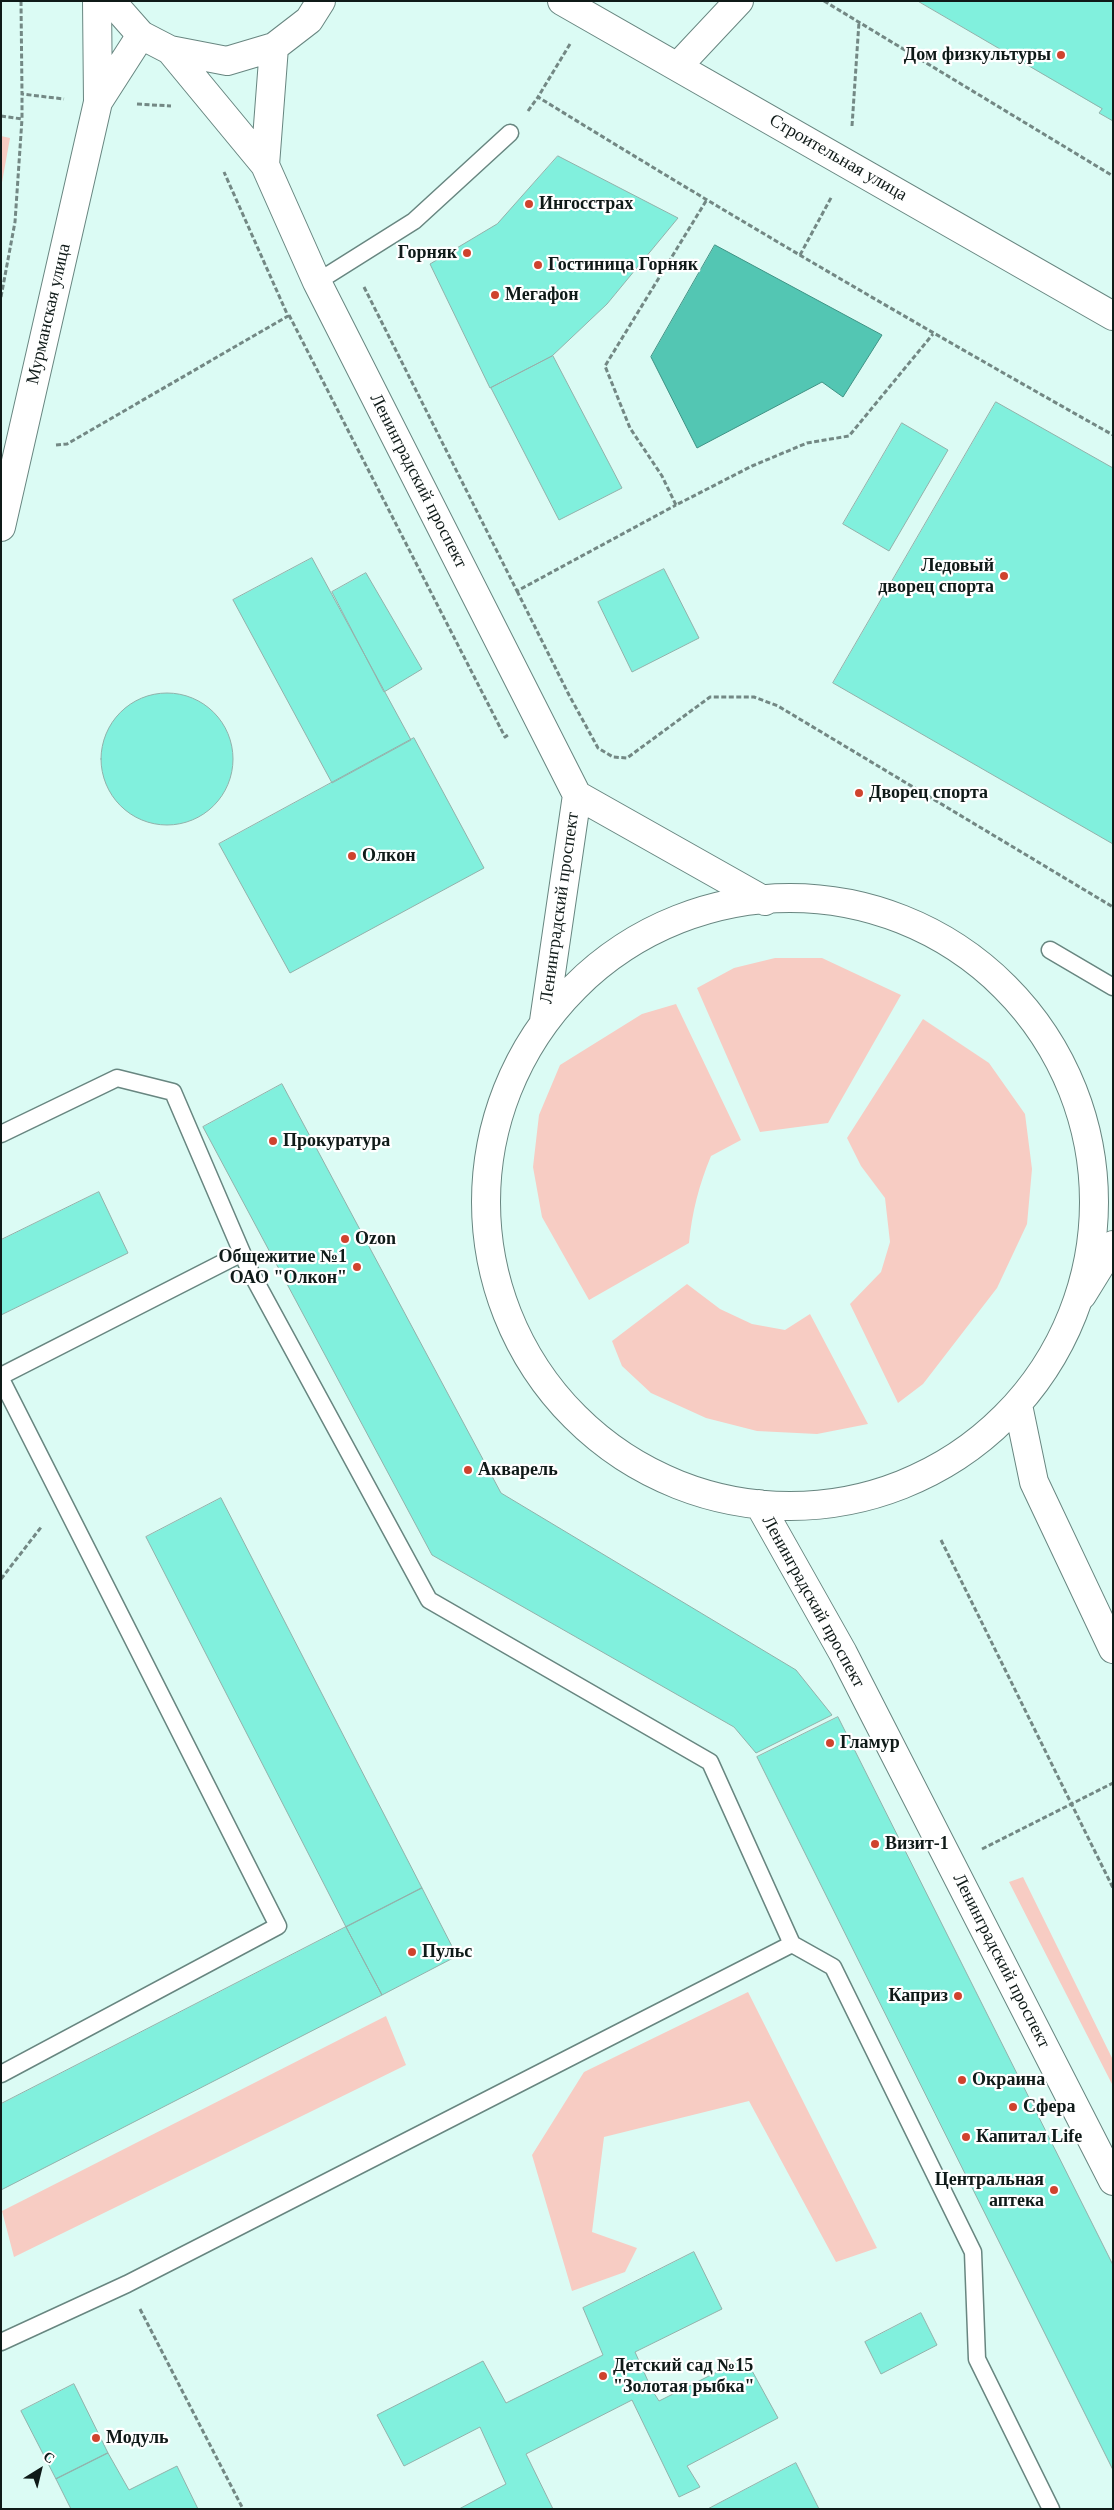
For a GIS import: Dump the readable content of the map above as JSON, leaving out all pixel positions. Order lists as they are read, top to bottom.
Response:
{
  "streets": {
    "street": ["Строительная улица", "Мурманская улица", "Ленинградский проспект"]
  },
  "places": [
    "Дом физкультуры",
    "Ингосстрах",
    "Горняк",
    "Гостиница Горняк",
    "Мегафон",
    "Ледовый дворец спорта",
    "Дворец спорта",
    "Олкон",
    "Прокуратура",
    "Ozon",
    "Общежитие №1 ОАО \"Олкон\"",
    "Акварель",
    "Гламур",
    "Визит-1",
    "Пульс",
    "Каприз",
    "Окраина",
    "Сфера",
    "Капитал Life",
    "Центральная аптека",
    "Детский сад №15 \"Золотая рыбка\"",
    "Модуль"
  ],
  "north": "top right"
}
